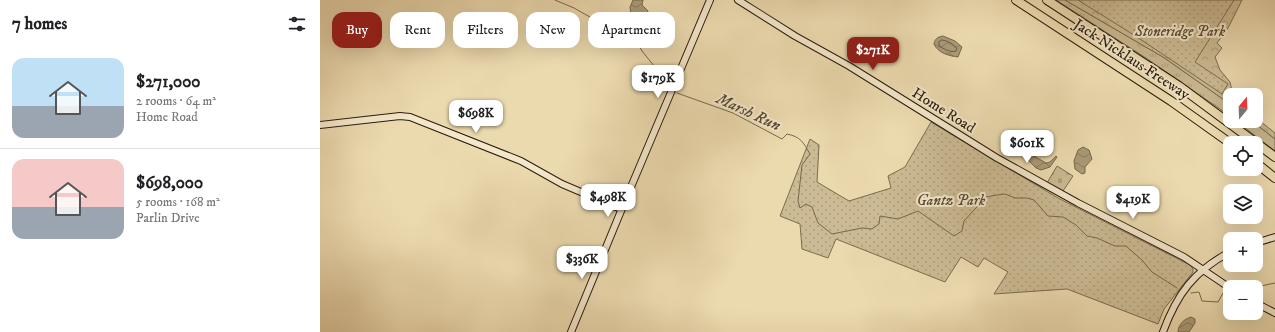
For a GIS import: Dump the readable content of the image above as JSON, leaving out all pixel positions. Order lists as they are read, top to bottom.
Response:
{
  "streets": {
    "highway": ["Jack Nicklaus Freeway"],
    "street": ["Home Road"]
  },
  "water": ["Marsh Run"],
  "parks": ["Stoneridge Park", "Gantz Park"],
  "north": "top",
  "page": {
    "heading": "7 homes",
    "chip": [
      "Buy",
      "Rent",
      "Filters",
      "New",
      "Apartment"
    ],
    "price": [
      "$271K",
      "$179K",
      "$698K",
      "$601K",
      "$498K",
      "$419K",
      "$336K"
    ],
    "list": [
      {
        "name": "$271,000",
        "note": "2 rooms · 64 m² · Home Road"
      },
      {
        "name": "$698,000",
        "note": "5 rooms · 168 m² · Parlin Drive"
      }
    ],
    "map_buttons": ["+", "−"]
  }
}
